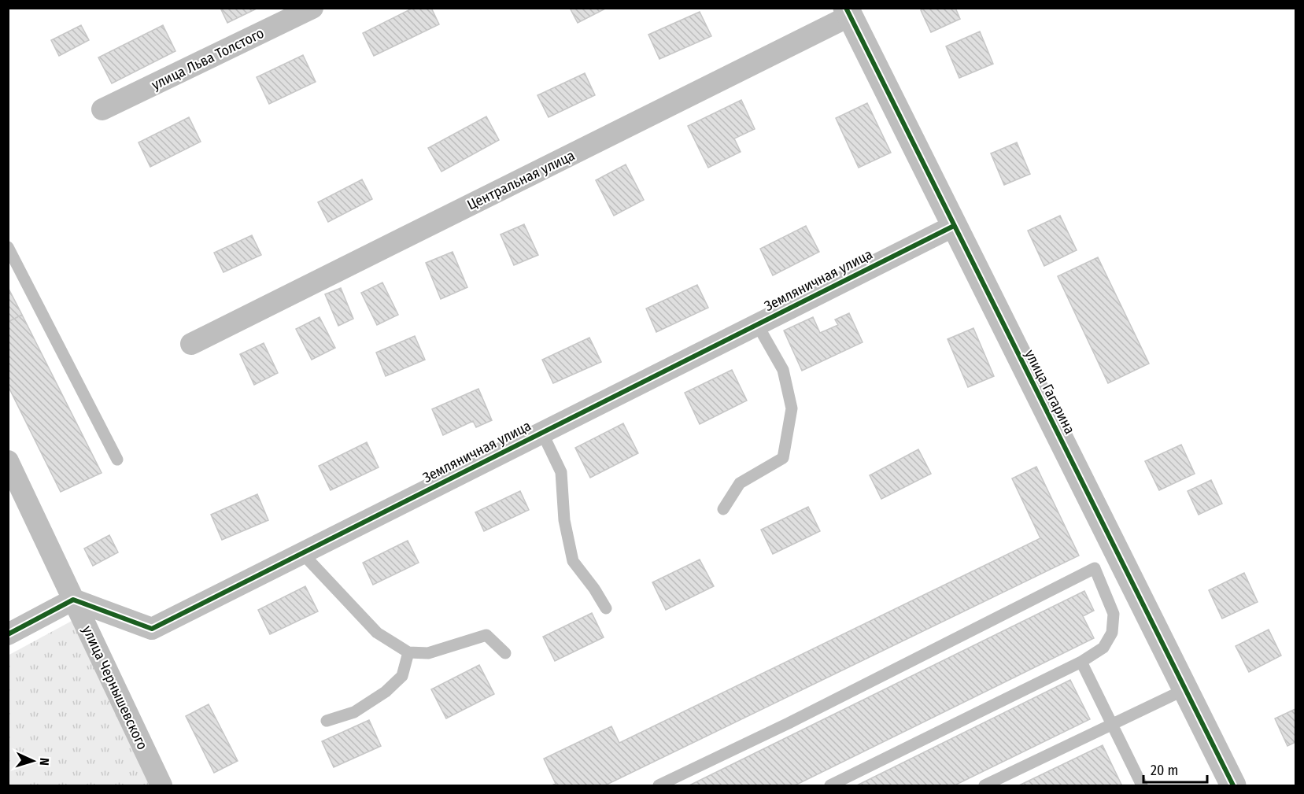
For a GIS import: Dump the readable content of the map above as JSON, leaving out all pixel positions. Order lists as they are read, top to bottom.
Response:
{
  "streets": {
    "street": [
      "улица Льва Толстого",
      "Центральная улица",
      "Земляничная улица",
      "улица Гагарина",
      "улица Чернышевского"
    ]
  },
  "crossings": [
    ["Центральная улица", "улица Гагарина"],
    ["Земляничная улица", "улица Гагарина"],
    ["Земляничная улица", "улица Чернышевского"]
  ],
  "scale_bar": "20 m",
  "north": "right"
}
